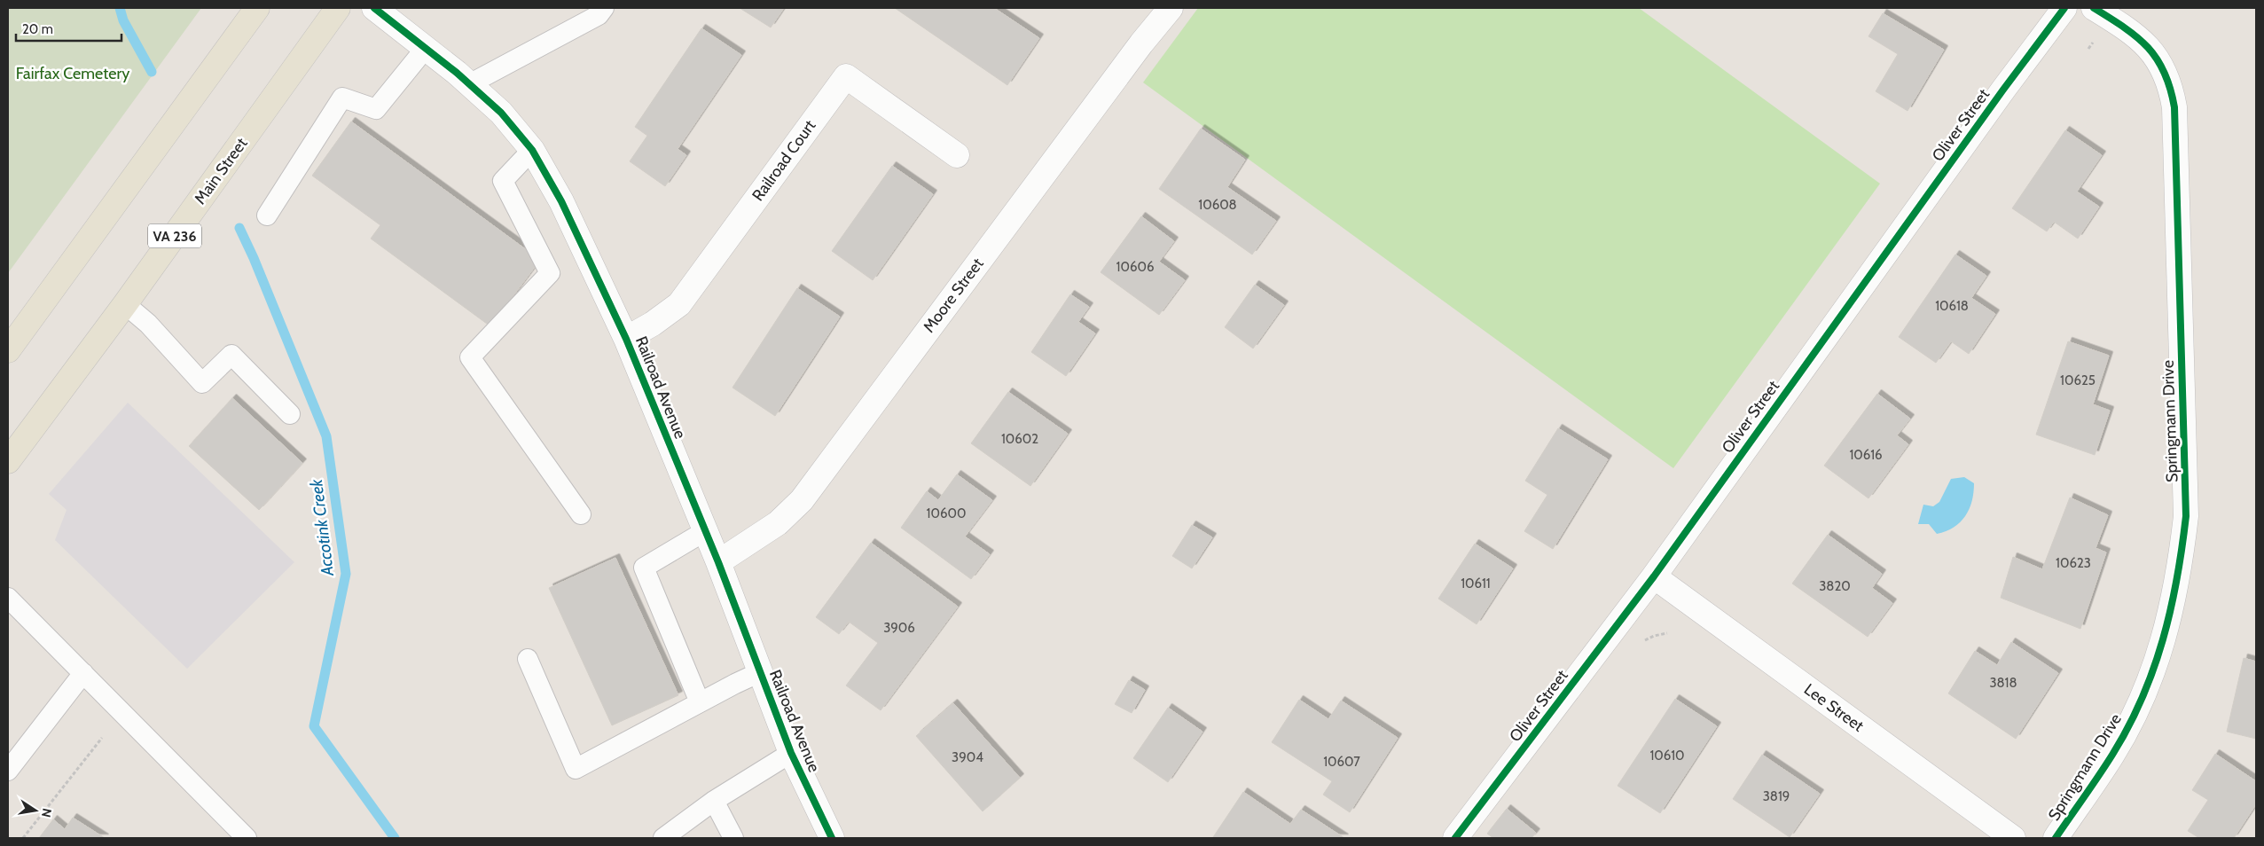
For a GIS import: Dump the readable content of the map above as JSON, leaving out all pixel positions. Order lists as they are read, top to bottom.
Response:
{
  "streets": {
    "main road": ["Main Street", "VA 236"],
    "street": [
      "Oliver Street",
      "Railroad Court",
      "Moore Street",
      "Railroad Avenue",
      "Springmann Drive",
      "Lee Street"
    ]
  },
  "crossings": [
    ["Oliver Street", "Lee Street"],
    ["Railroad Court", "Railroad Avenue"],
    ["Moore Street", "Railroad Avenue"]
  ],
  "water": ["Accotink Creek"],
  "parks": ["Fairfax Cemetery"],
  "house_numbers": [
    "10608",
    "10606",
    "10618",
    "10625",
    "10602",
    "10616",
    "10600",
    "10623",
    "10611",
    "3820",
    "3906",
    "3818",
    "10610",
    "3904",
    "10607",
    "3819"
  ],
  "scale_bar": "20 m",
  "north": "right"
}
